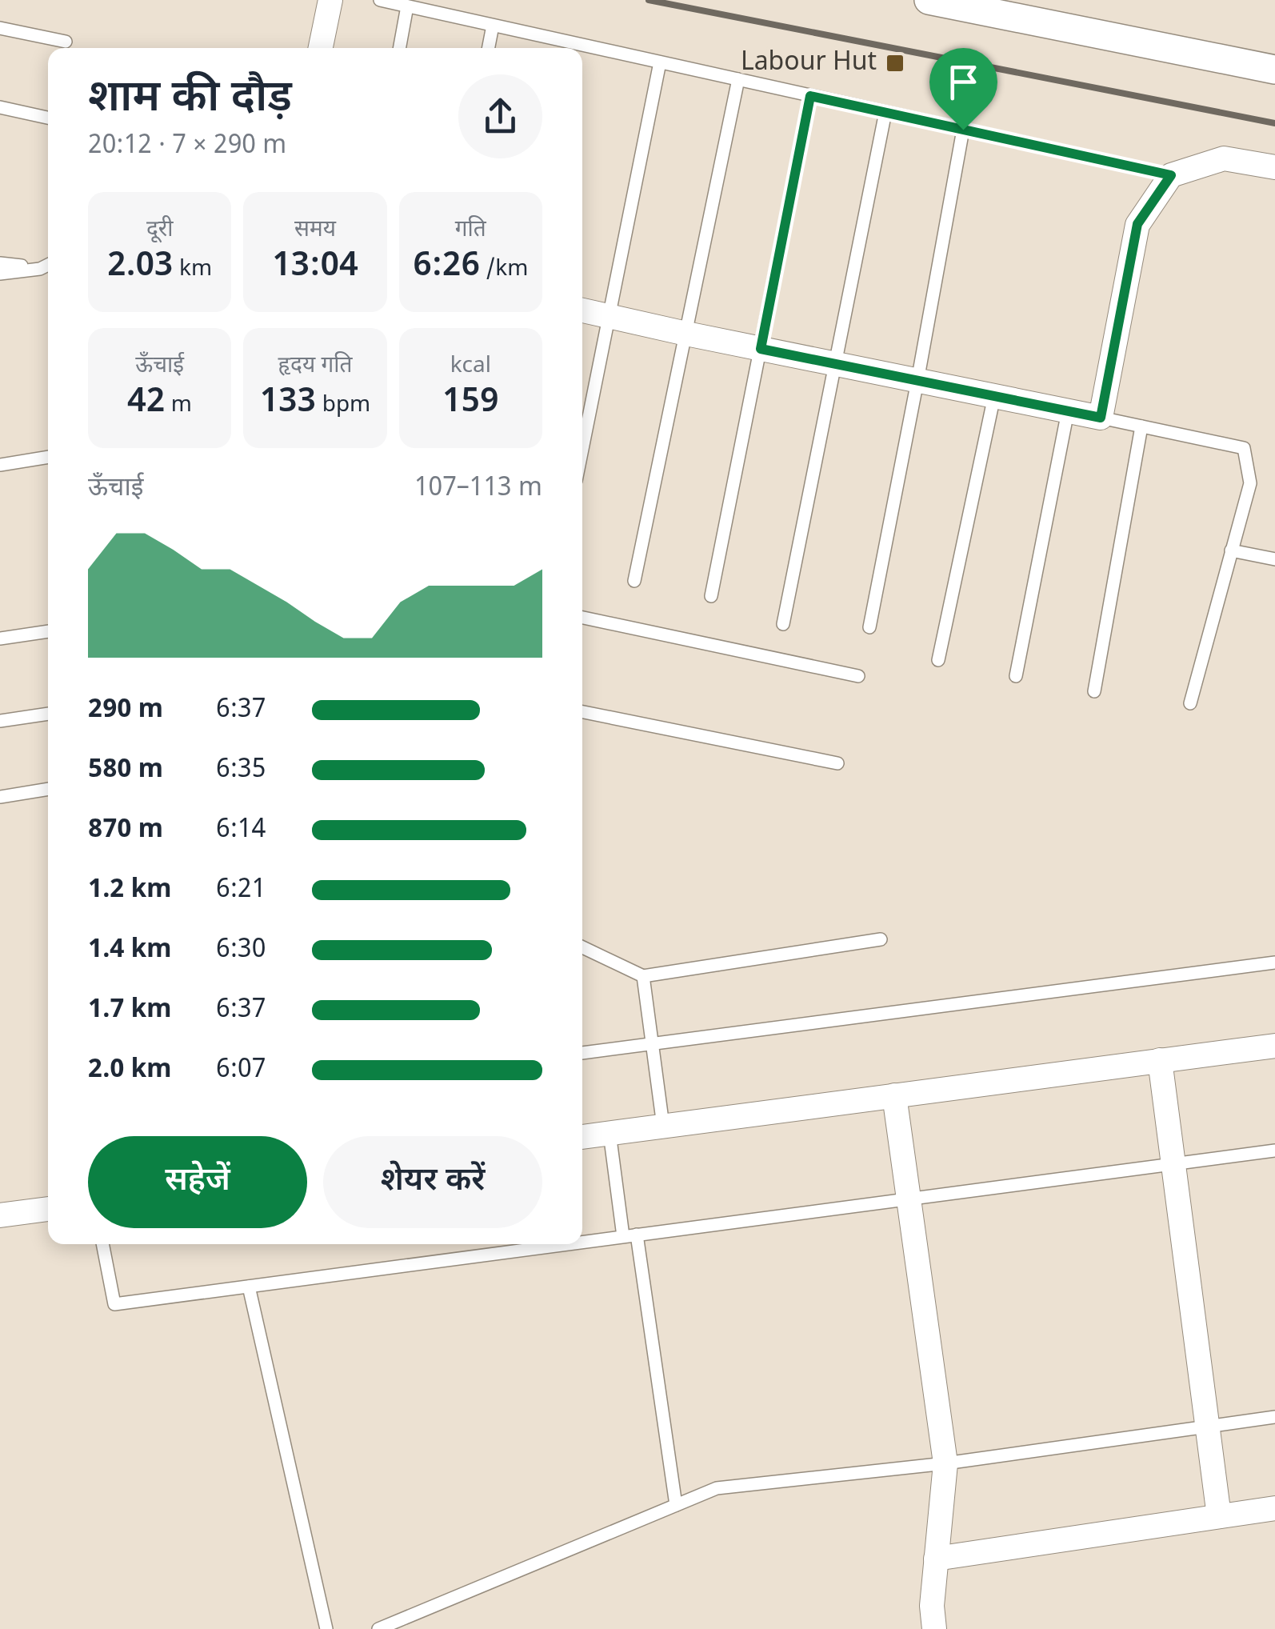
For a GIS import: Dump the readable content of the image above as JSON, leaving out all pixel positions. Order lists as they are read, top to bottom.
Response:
{
  "places": {
    "transit": ["Labour Hut"]
  },
  "page": {
    "heading": ["शाम की दौड़", "20:12 · 7 × 290 m"],
    "stats": [
      ["दूरी", "2.03 km"],
      ["समय", "13:04"],
      ["गति", "6:26 /km"],
      ["ऊँचाई", "42 m"],
      ["हृदय गति", "133 bpm"],
      ["kcal", "159"]
    ],
    "chart": ["ऊँचाई", "107–113 m"],
    "list": [
      {
        "name": "290 m",
        "note": "6:37"
      },
      {
        "name": "580 m",
        "note": "6:35"
      },
      {
        "name": "870 m",
        "note": "6:14"
      },
      {
        "name": "1.2 km",
        "note": "6:21"
      },
      {
        "name": "1.4 km",
        "note": "6:30"
      },
      {
        "name": "1.7 km",
        "note": "6:37"
      },
      {
        "name": "2.0 km",
        "note": "6:07"
      }
    ],
    "buttons": ["सहेजें", "शेयर करें"]
  }
}
